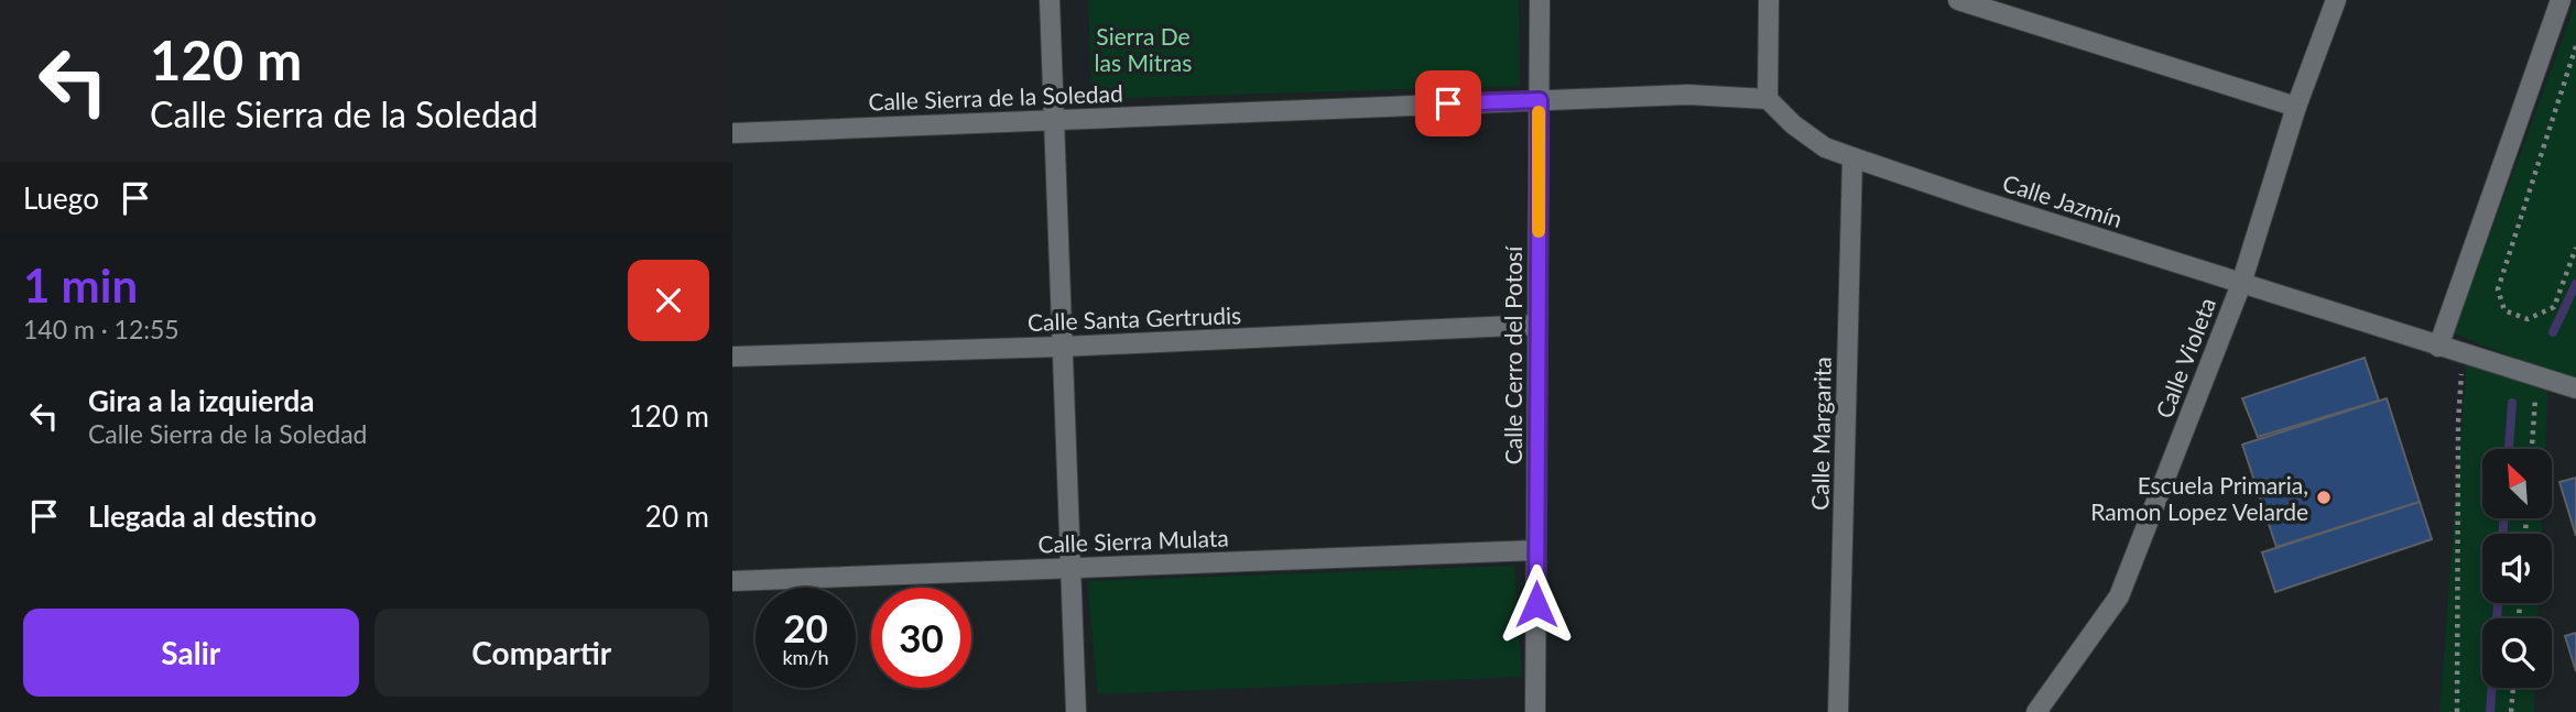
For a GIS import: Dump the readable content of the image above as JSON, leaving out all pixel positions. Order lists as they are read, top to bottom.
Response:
{
  "streets": {
    "street": [
      "Calle Sierra de la Soledad",
      "Calle Jazmín",
      "Calle Santa Gertrudis",
      "Calle Cerro del Potosí",
      "Calle Violeta",
      "Calle Margarita",
      "Calle Sierra Mulata"
    ]
  },
  "crossings": [
    ["Calle Sierra de la Soledad", "Calle Cerro del Potosí"],
    ["Calle Jazmín", "Calle Violeta"],
    ["Calle Jazmín", "Calle Margarita"],
    ["Calle Santa Gertrudis", "Calle Cerro del Potosí"],
    ["Calle Cerro del Potosí", "Calle Sierra Mulata"]
  ],
  "parks": ["Sierra De las Mitras"],
  "places": ["Escuela Primaria, Ramon Lopez Velarde"],
  "north": "top left",
  "page": {
    "turn": ["120 m", "Calle Sierra de la Soledad"],
    "then": "Luego",
    "heading": ["1 min", "140 m · 12:55"],
    "list": [
      {
        "name": "Gira a la izquierda",
        "note": "Calle Sierra de la Soledad",
        "value": "120 m"
      },
      {
        "name": "Llegada al destino",
        "value": "20 m"
      }
    ],
    "speed": "20 km/h",
    "limit": "30",
    "buttons": ["Salir", "Compartir"]
  }
}
